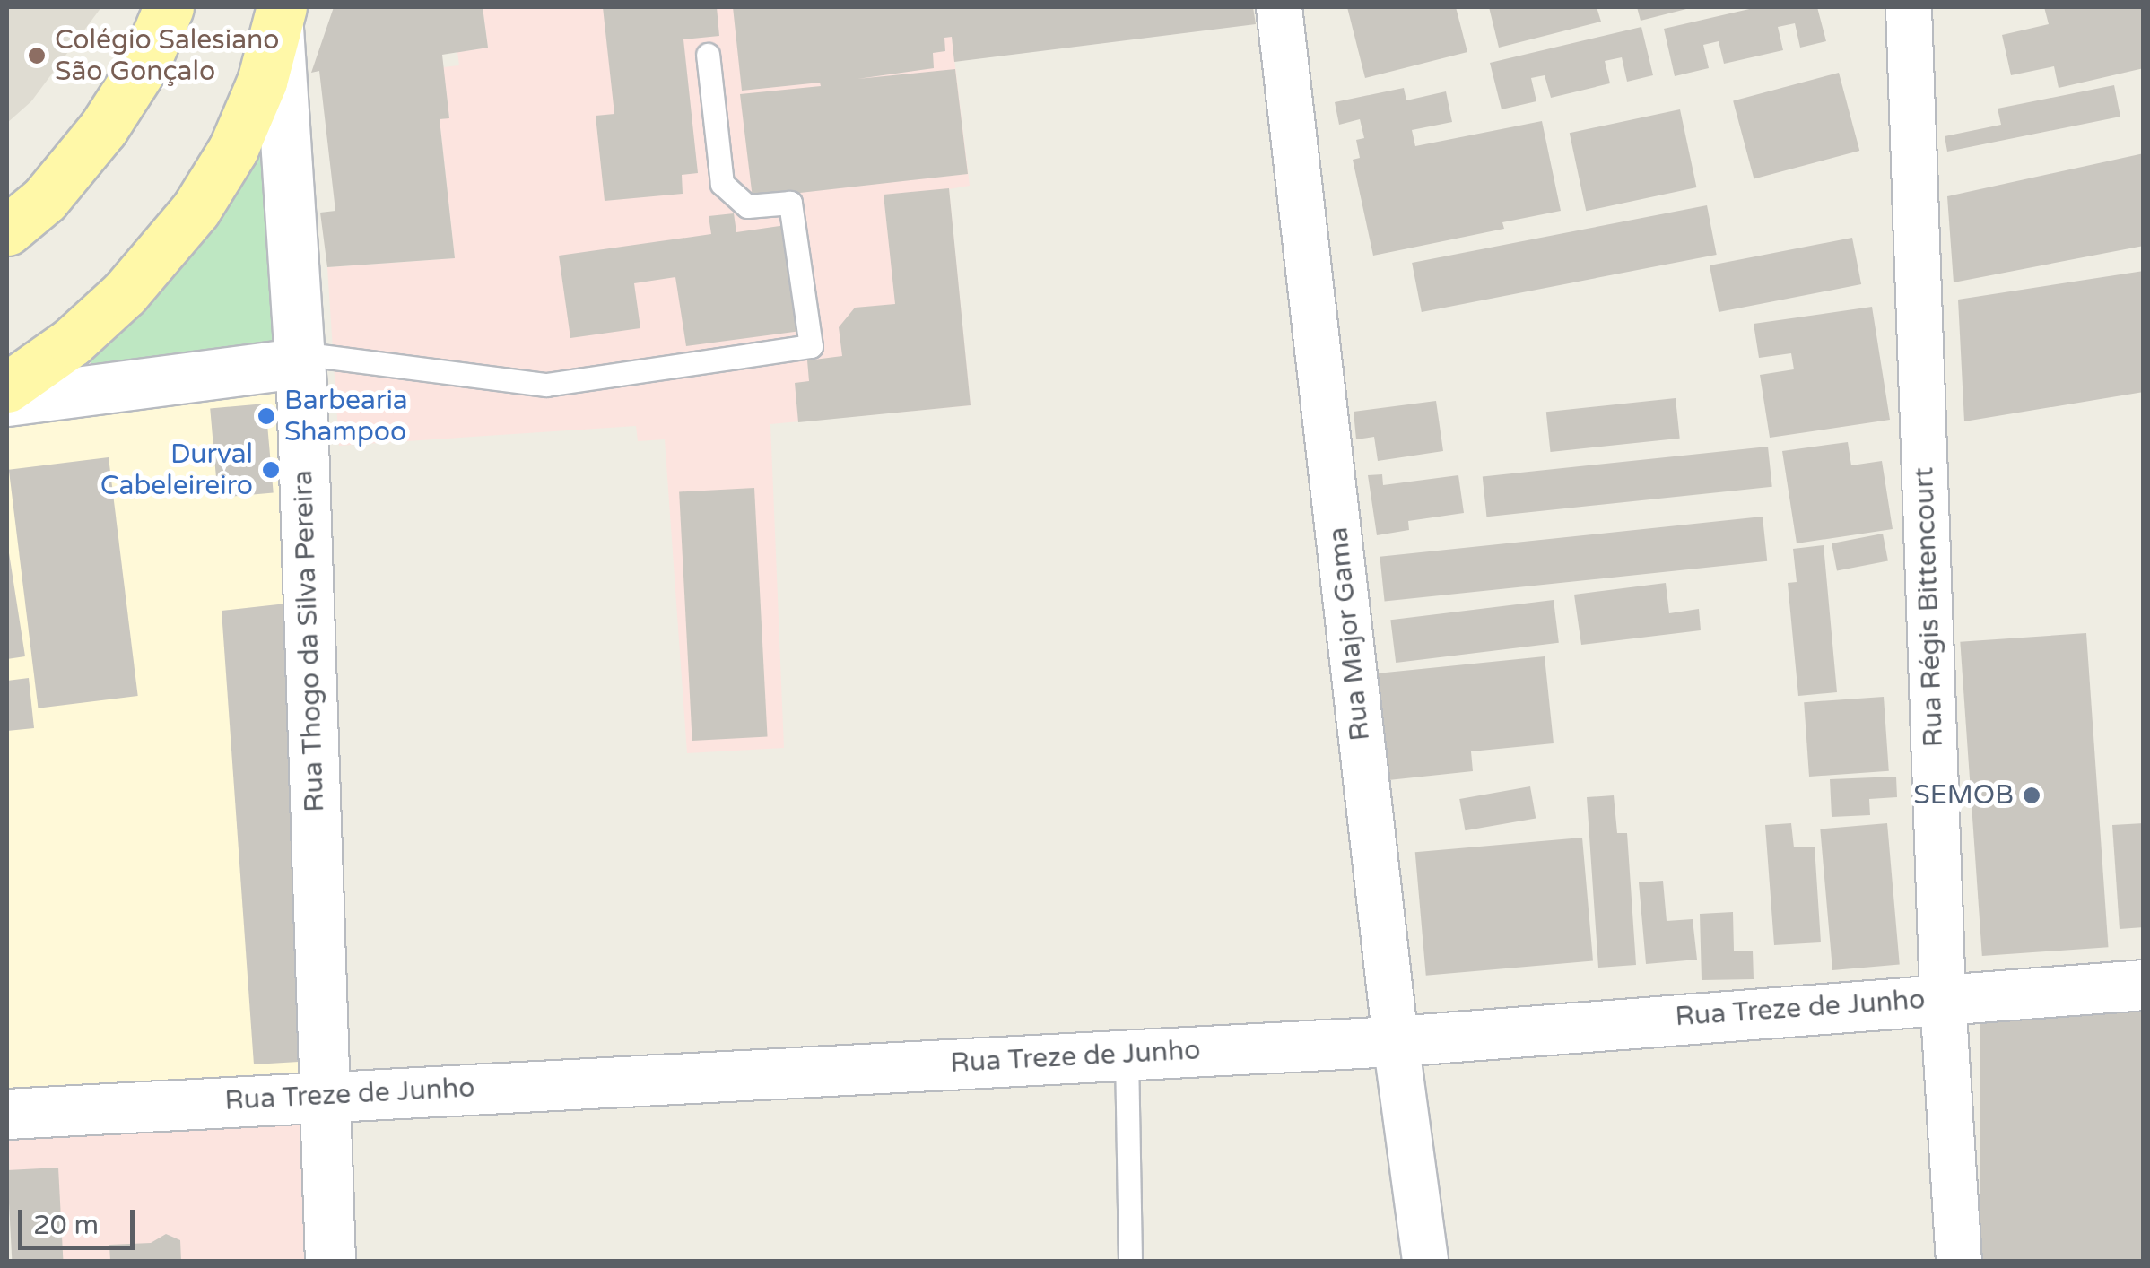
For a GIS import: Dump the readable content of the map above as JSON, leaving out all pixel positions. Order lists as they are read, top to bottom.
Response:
{
  "streets": {
    "street": [
      "Rua Régis Bittencourt",
      "Rua Major Gama",
      "Rua Thogo da Silva Pereira",
      "Rua Treze de Junho"
    ]
  },
  "crossings": [
    ["Rua Régis Bittencourt", "Rua Treze de Junho"],
    ["Rua Major Gama", "Rua Treze de Junho"],
    ["Rua Thogo da Silva Pereira", "Rua Treze de Junho"]
  ],
  "places": [
    "Colégio Salesiano São Gonçalo",
    "Barbearia Shampoo",
    "Durval Cabeleireiro",
    "SEMOB"
  ],
  "scale_bar": "20 m"
}
